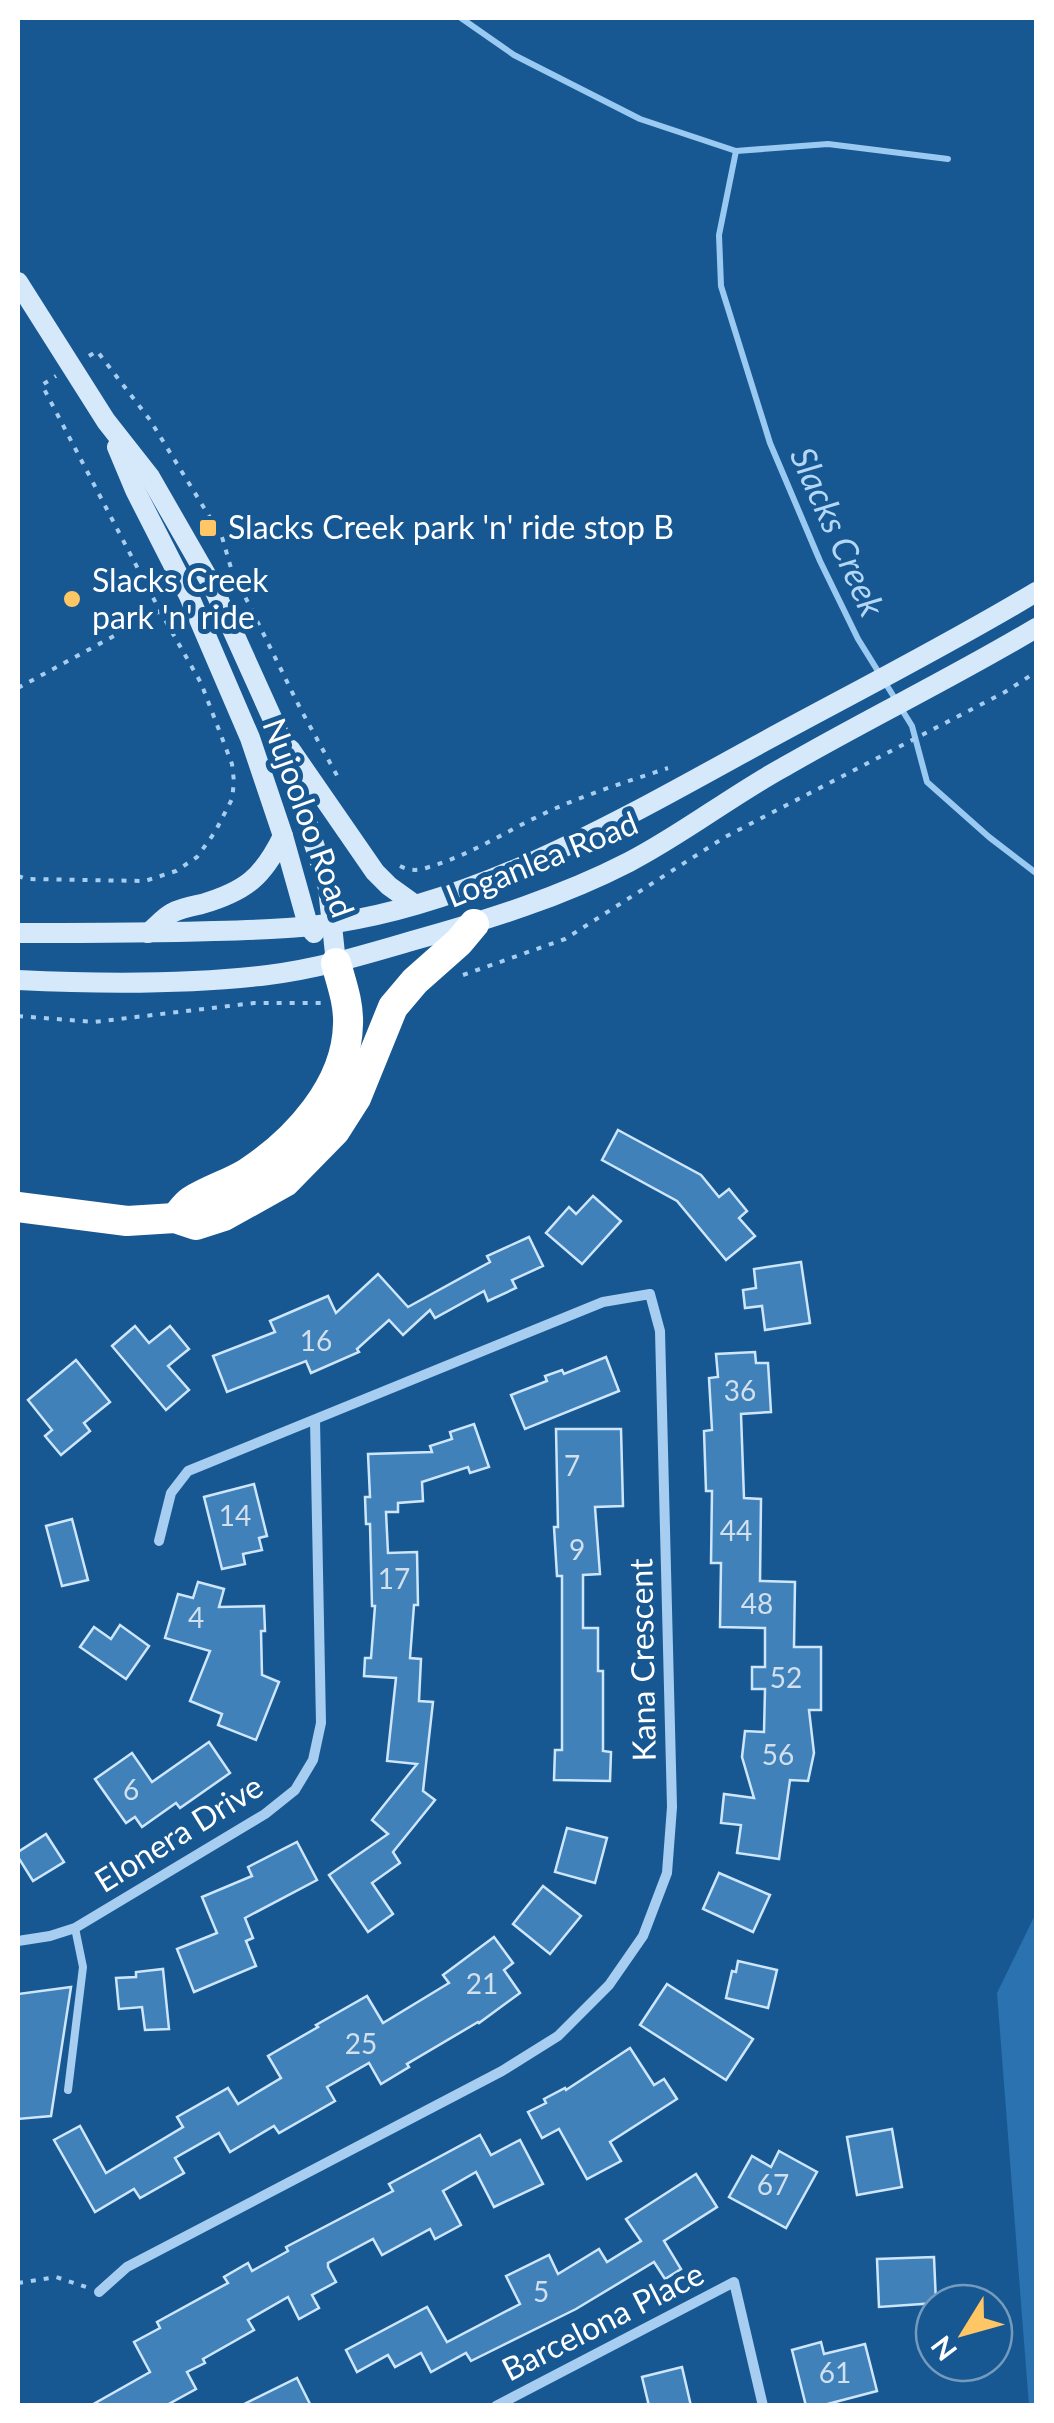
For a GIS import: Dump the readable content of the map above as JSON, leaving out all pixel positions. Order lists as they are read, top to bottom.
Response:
{
  "streets": {
    "main road": ["Nujooloo Road", "Loganlea Road"],
    "street": ["Kana Crescent", "Elonera Drive", "Barcelona Place"]
  },
  "crossings": [
    ["Nujooloo Road", "Loganlea Road"],
    ["Kana Crescent", "Elonera Drive"]
  ],
  "water": ["Slacks Creek"],
  "places": {
    "transit": ["Slacks Creek park 'n' ride stop B"],
    "other": ["Slacks Creek park 'n' ride"]
  },
  "house_numbers": [
    "16",
    "36",
    "7",
    "14",
    "44",
    "9",
    "17",
    "48",
    "4",
    "52",
    "56",
    "6",
    "21",
    "25",
    "67",
    "5",
    "61"
  ],
  "north": "bottom left"
}
